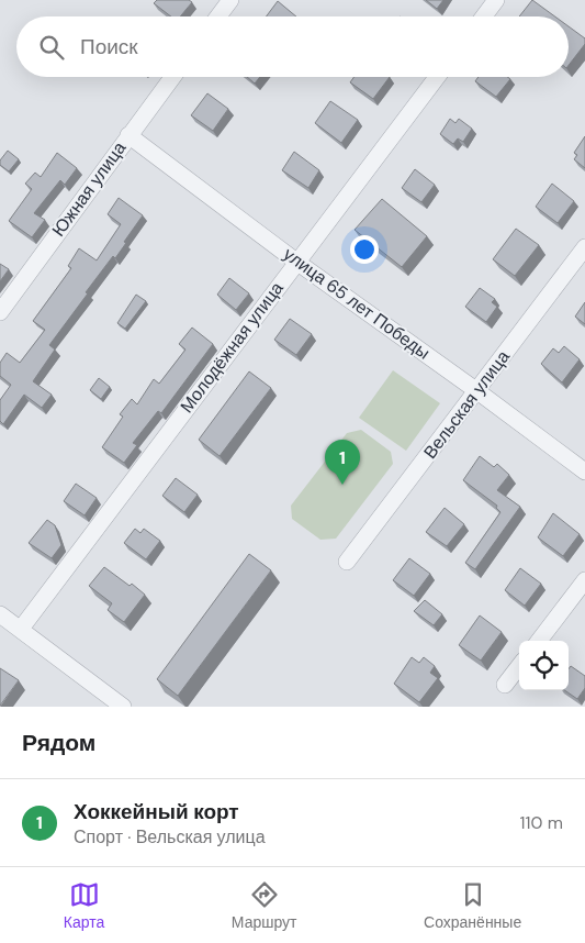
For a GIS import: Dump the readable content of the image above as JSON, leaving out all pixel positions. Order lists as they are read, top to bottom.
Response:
{
  "streets": {
    "street": [
      "Южная улица",
      "улица 65 лет Победы",
      "Молодёжная улица",
      "Вельская улица"
    ]
  },
  "crossings": [
    ["Южная улица", "улица 65 лет Победы"],
    ["улица 65 лет Победы", "Молодёжная улица"],
    ["улица 65 лет Победы", "Вельская улица"]
  ],
  "page": {
    "search": "Поиск",
    "pins": "1",
    "heading": "Рядом",
    "list": [
      {
        "mark": "1",
        "name": "Хоккейный корт",
        "note": "Спорт · Вельская улица",
        "value": "110 m"
      }
    ],
    "nav": ["Карта", "Маршрут", "Сохранённые"]
  }
}
